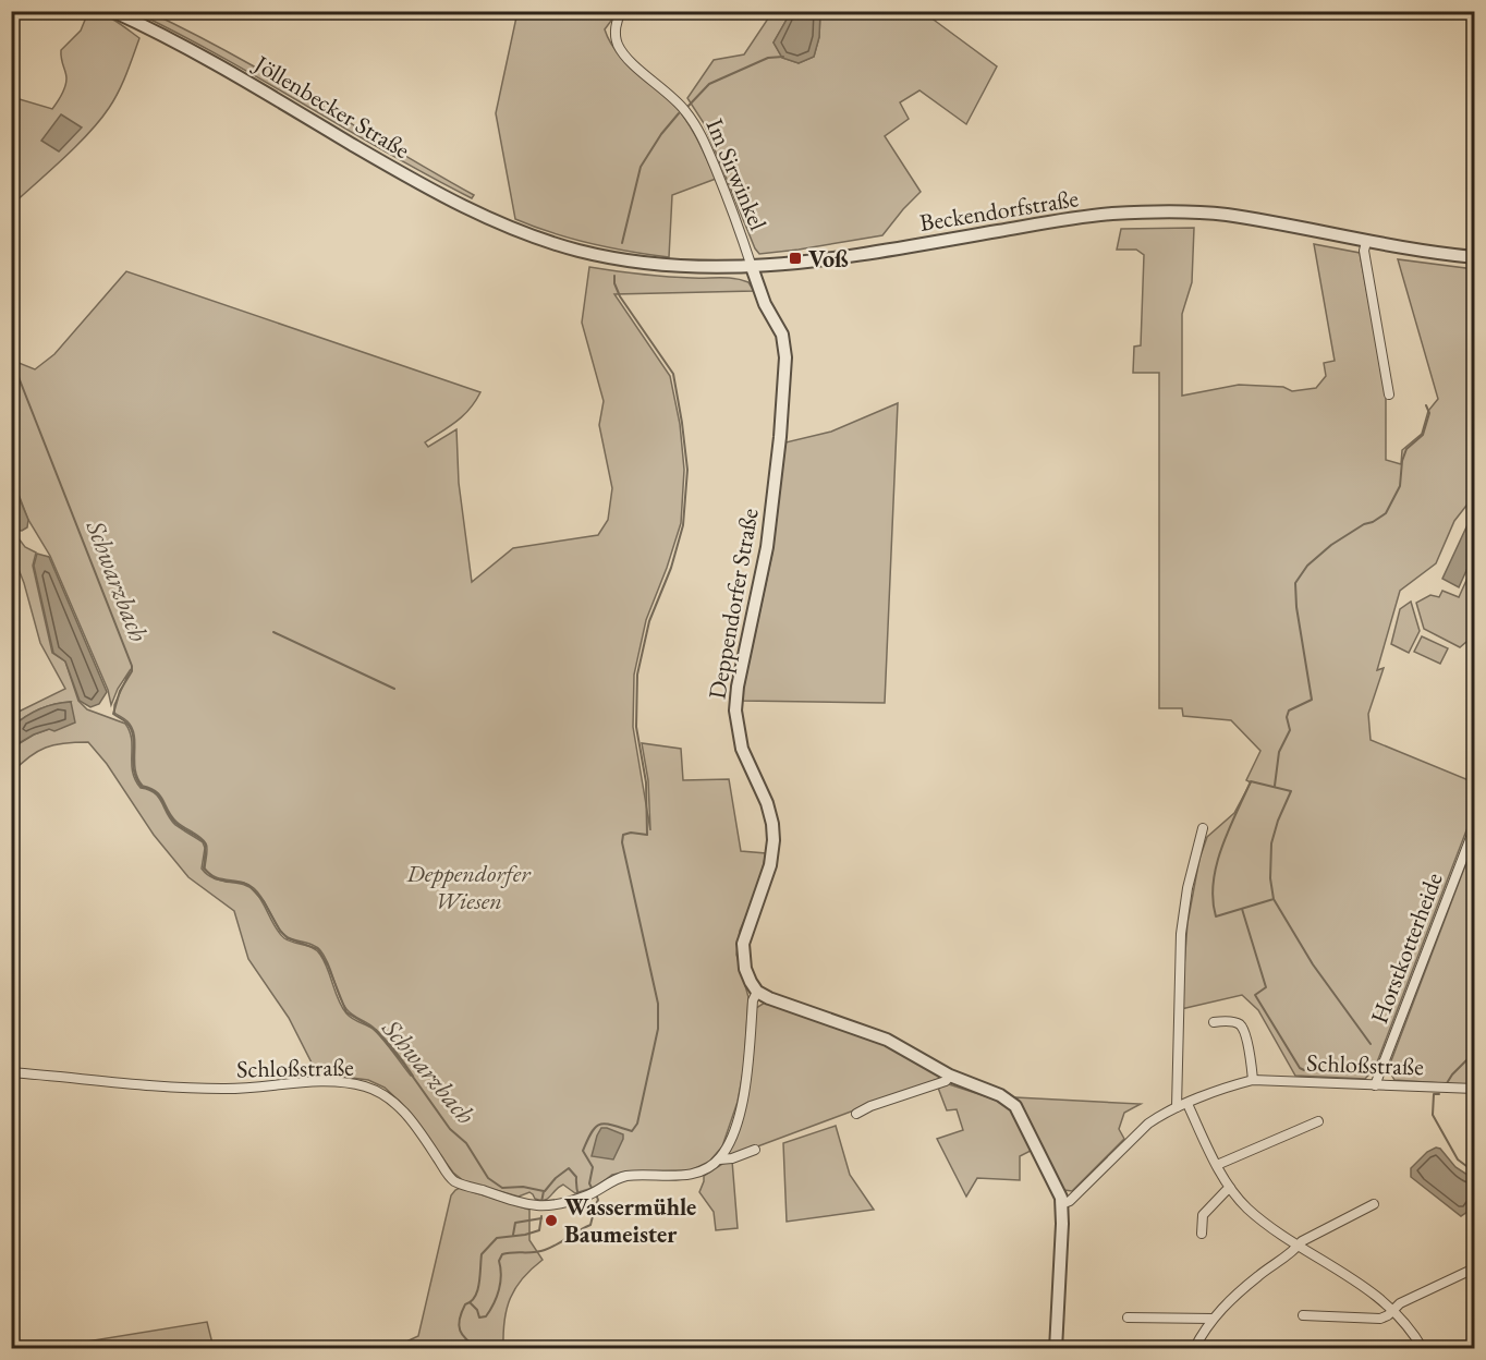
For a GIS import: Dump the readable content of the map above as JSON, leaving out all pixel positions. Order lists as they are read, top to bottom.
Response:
{
  "streets": {
    "street": [
      "Jöllenbecker Straße",
      "Im Sirwinkel",
      "Beckendorfstraße",
      "Deppendorfer Straße",
      "Horstkotterheide",
      "Schloßstraße"
    ]
  },
  "crossings": [
    ["Jöllenbecker Straße", "Beckendorfstraße"],
    ["Im Sirwinkel", "Beckendorfstraße"],
    ["Im Sirwinkel", "Deppendorfer Straße"],
    ["Beckendorfstraße", "Deppendorfer Straße"],
    ["Horstkotterheide", "Schloßstraße"]
  ],
  "water": ["Schwarzbach"],
  "parks": ["Deppendorfer Wiesen"],
  "places": {
    "transit": ["Voß"],
    "other": ["Wassermühle Baumeister"]
  }
}
